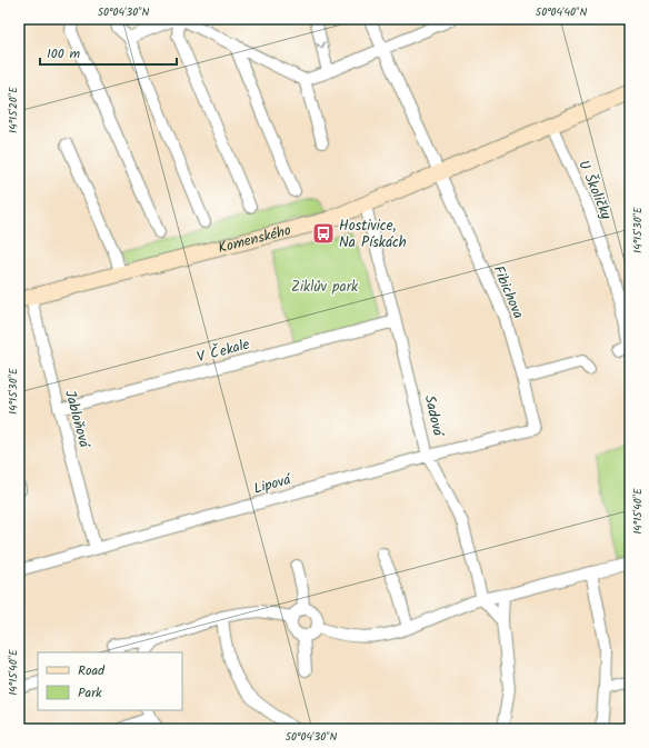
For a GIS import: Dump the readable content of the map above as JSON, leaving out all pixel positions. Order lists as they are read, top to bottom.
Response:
{
  "streets": {
    "street": [
      "U Školičky",
      "Komenského",
      "Fibichova",
      "V Čekale",
      "Sadová",
      "Jabloňová",
      "Lipová"
    ]
  },
  "crossings": [
    ["U Školičky", "Komenského"],
    ["Komenského", "Fibichova"],
    ["Komenského", "Sadová"],
    ["Komenského", "Jabloňová"],
    ["Fibichova", "Lipová"],
    ["V Čekale", "Sadová"],
    ["V Čekale", "Jabloňová"],
    ["Sadová", "Lipová"],
    ["Jabloňová", "Lipová"]
  ],
  "parks": ["Ziklův park"],
  "places": {
    "bus stop": ["Hostivice, Na Pískách"]
  },
  "legend": ["Road", "Park"],
  "scale_bar": "100 m",
  "coordinates": [
    "50°04'30\"N",
    "50°04'40\"N",
    "14°15'20\"E",
    "14°15'30\"E",
    "14°15'40\"E"
  ]
}
